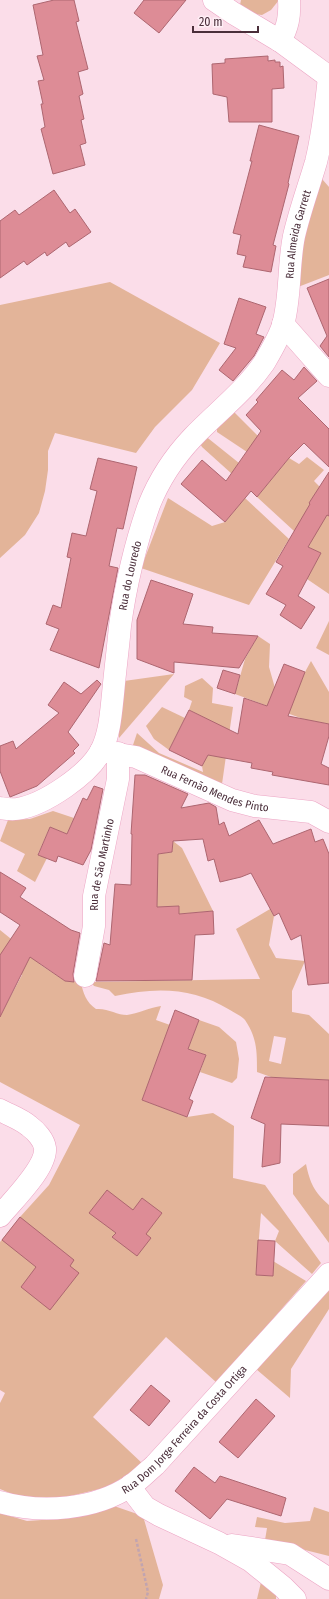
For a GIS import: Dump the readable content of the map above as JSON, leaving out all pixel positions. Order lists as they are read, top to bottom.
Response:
{
  "streets": {
    "street": [
      "Rua Almeida Garrett",
      "Rua do Louredo",
      "Rua Fernão Mendes Pinto",
      "Rua de São Martinho",
      "Rua Dom Jorge Ferreira da Costa Ortiga"
    ]
  },
  "crossings": [
    ["Rua Almeida Garrett", "Rua do Louredo"],
    ["Rua do Louredo", "Rua Fernão Mendes Pinto"],
    ["Rua do Louredo", "Rua de São Martinho"],
    ["Rua Fernão Mendes Pinto", "Rua de São Martinho"]
  ],
  "scale_bar": "20 m"
}
